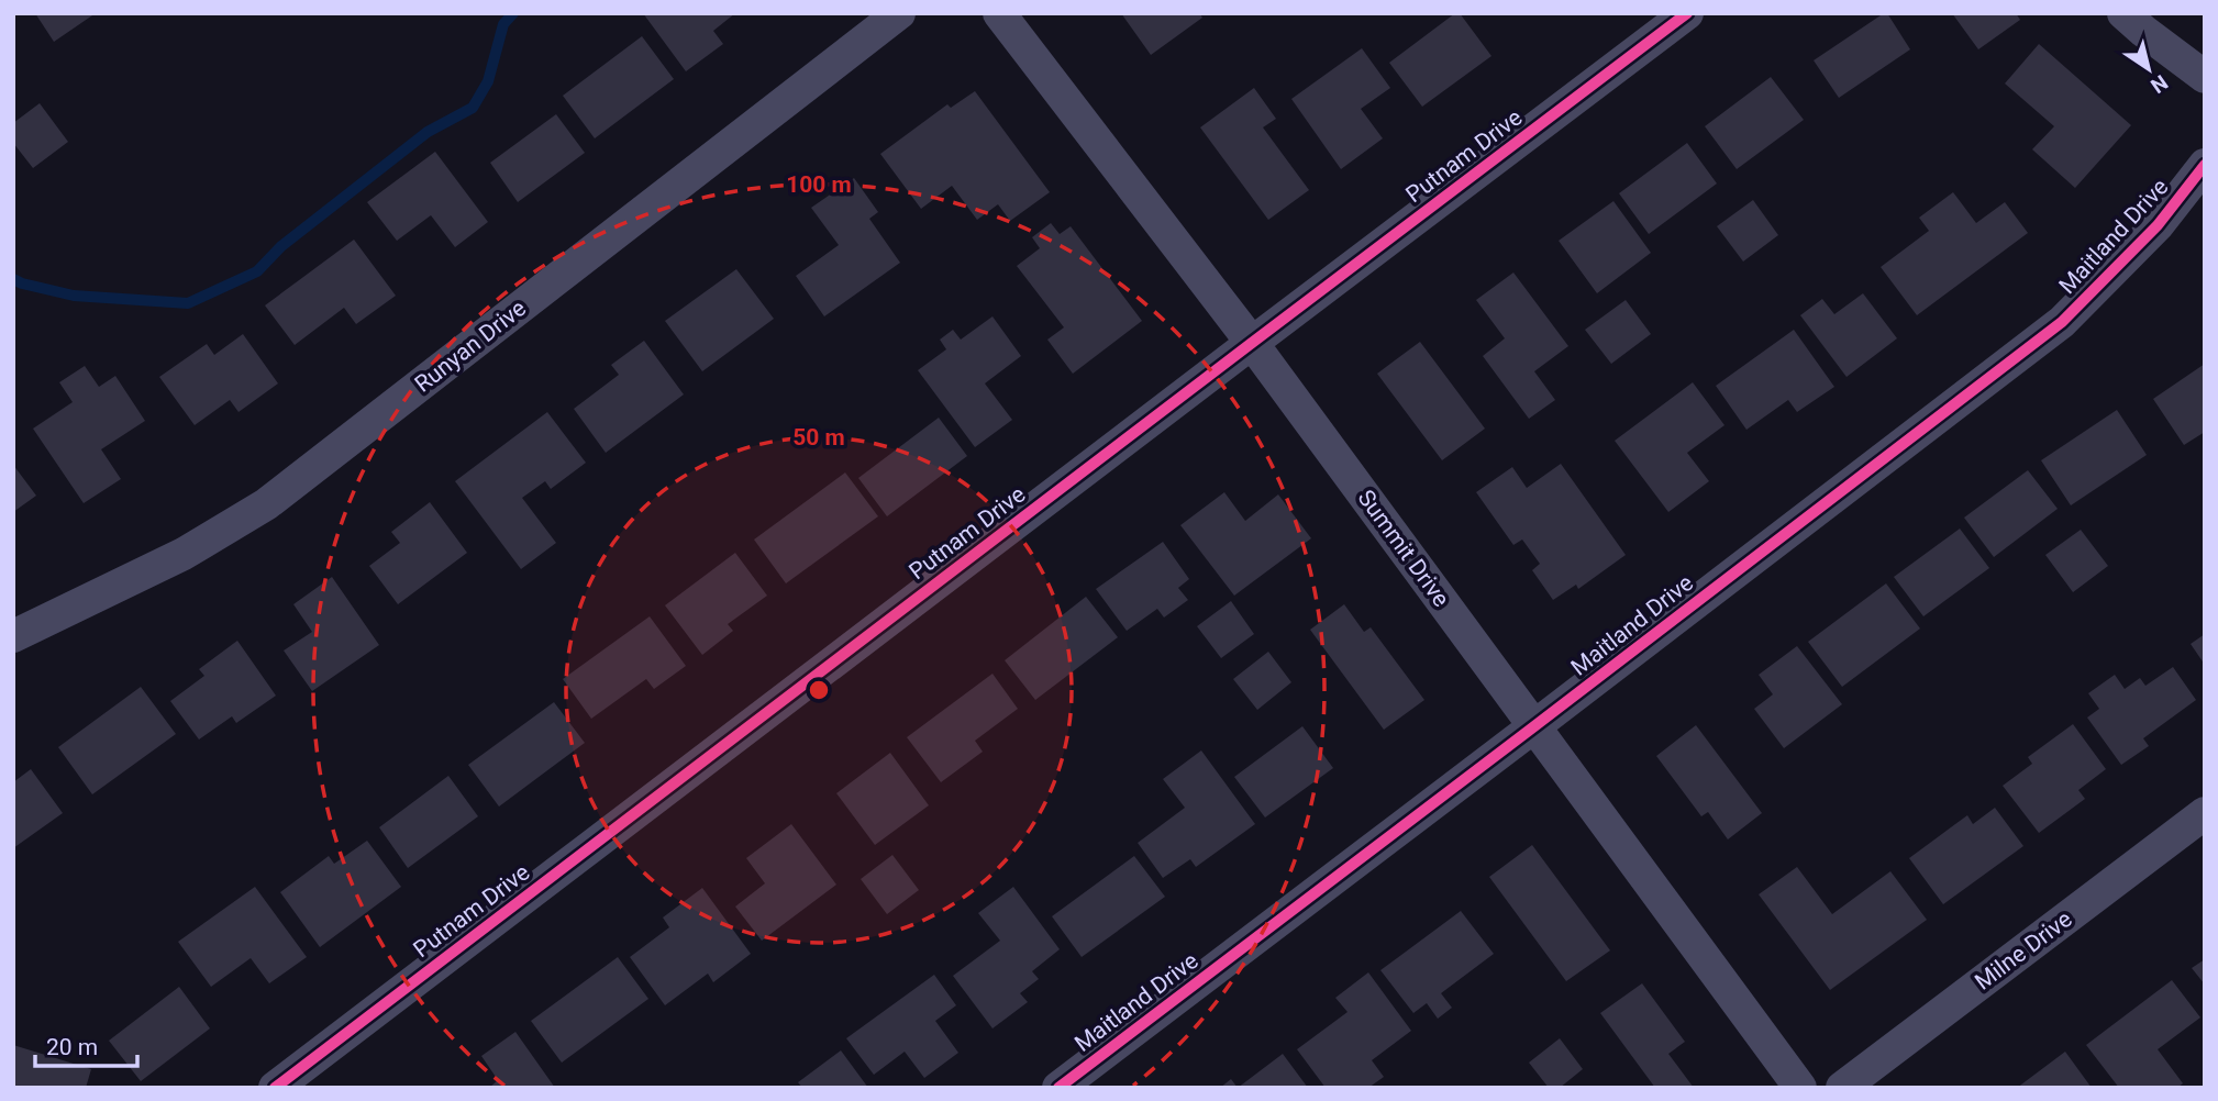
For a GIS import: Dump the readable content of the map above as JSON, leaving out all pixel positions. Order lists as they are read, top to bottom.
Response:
{
  "streets": {
    "street": [
      "Putnam Drive",
      "Maitland Drive",
      "Runyan Drive",
      "Summit Drive",
      "Milne Drive"
    ]
  },
  "crossings": [
    ["Putnam Drive", "Summit Drive"],
    ["Maitland Drive", "Summit Drive"]
  ],
  "scale_bar": "20 m",
  "north": "bottom right",
  "rings": ["100 m", "50 m"]
}
